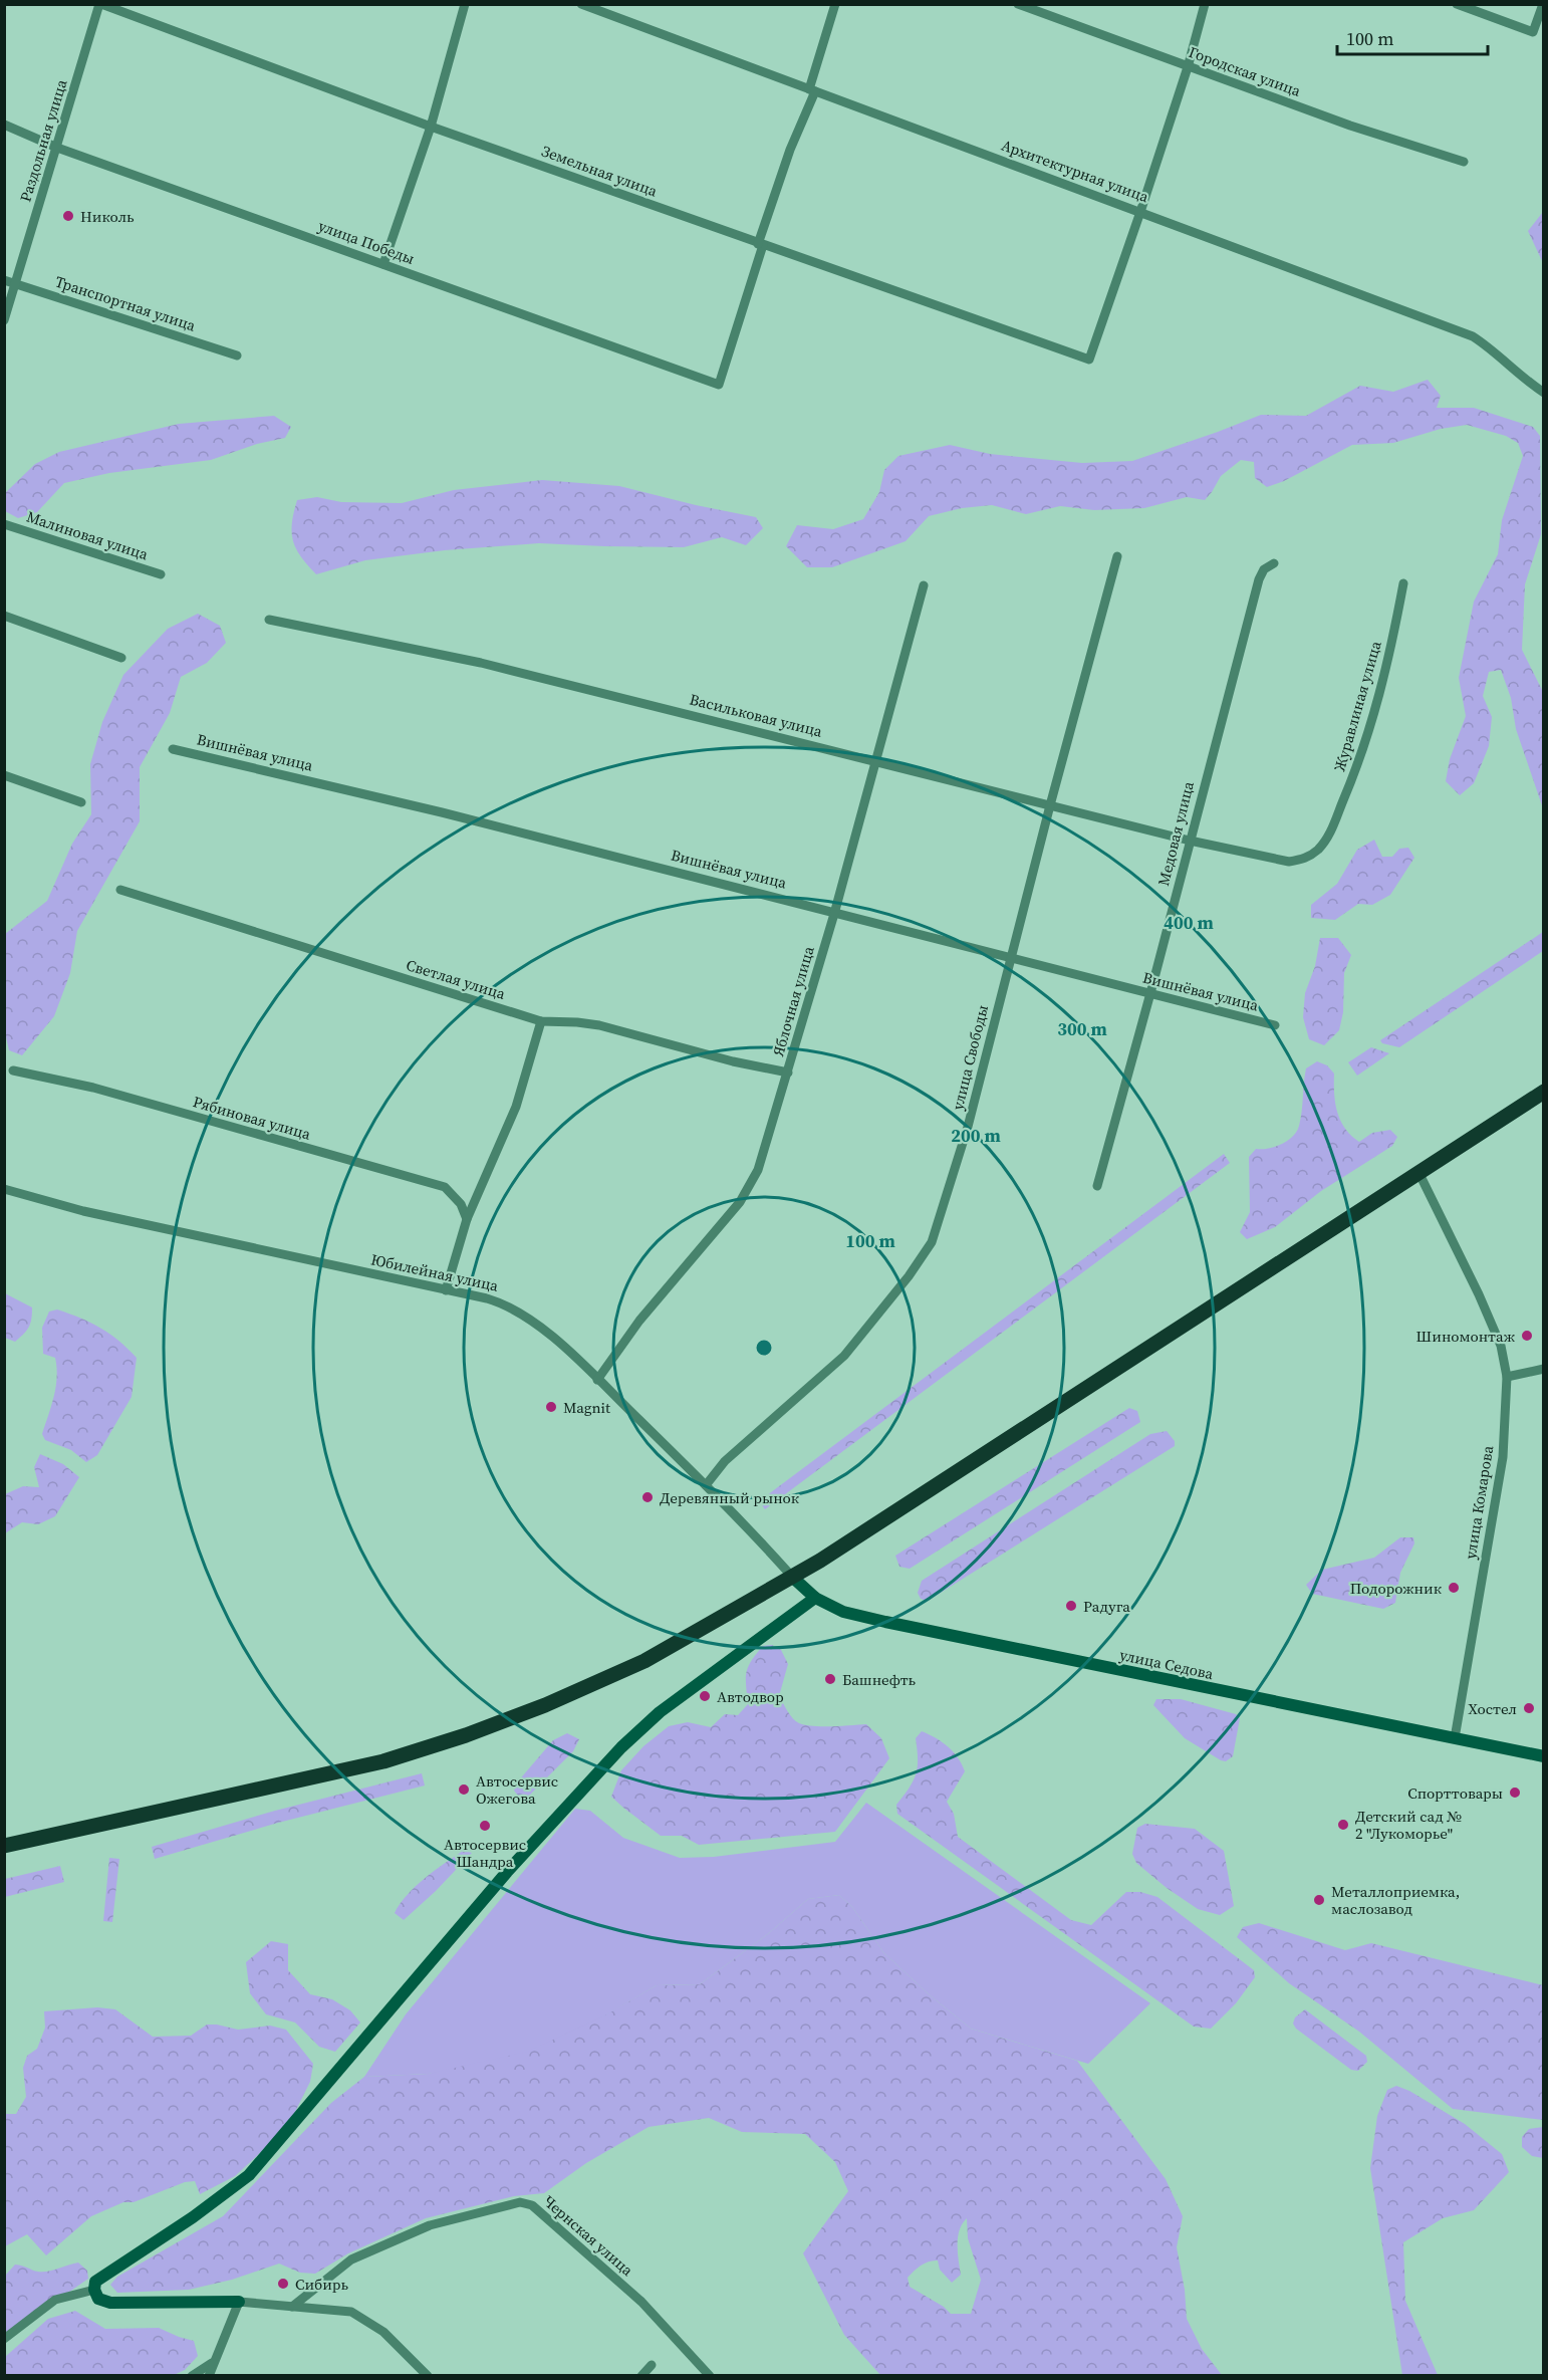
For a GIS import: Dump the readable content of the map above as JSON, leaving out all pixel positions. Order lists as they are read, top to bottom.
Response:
{
  "streets": {
    "street": [
      "Городская улица",
      "Раздольная улица",
      "Земельная улица",
      "Архитектурная улица",
      "улица Победы",
      "Транспортная улица",
      "Малиновая улица",
      "Журавлиная улица",
      "Васильковая улица",
      "Вишнёвая улица",
      "Медовая улица",
      "Светлая улица",
      "Яблочная улица",
      "улица Свободы",
      "Рябиновая улица",
      "Юбилейная улица",
      "улица Комарова",
      "улица Седова",
      "Чернская улица"
    ]
  },
  "crossings": [
    ["Раздольная улица", "Земельная улица"],
    ["Раздольная улица", "улица Победы"],
    ["Раздольная улица", "Транспортная улица"],
    ["Земельная улица", "Архитектурная улица"],
    ["Земельная улица", "улица Победы"],
    ["Журавлиная улица", "Васильковая улица"],
    ["Васильковая улица", "Медовая улица"],
    ["Васильковая улица", "Яблочная улица"],
    ["Васильковая улица", "улица Свободы"],
    ["Вишнёвая улица", "Медовая улица"],
    ["Вишнёвая улица", "Яблочная улица"],
    ["Вишнёвая улица", "улица Свободы"],
    ["Светлая улица", "Яблочная улица"],
    ["Яблочная улица", "Юбилейная улица"],
    ["улица Свободы", "Юбилейная улица"],
    ["Юбилейная улица", "улица Седова"],
    ["улица Комарова", "улица Седова"]
  ],
  "places": [
    "Николь",
    "Шиномонтаж",
    "Magnit",
    "Деревянный рынок",
    "Подорожник",
    "Радуга",
    "Башнефть",
    "Автодвор",
    "Хостел",
    "Автосервис Ожегова",
    "Спорттовары",
    "Детский сад № 2 \"Лукоморье\"",
    "Автосервис Шандра",
    "Металлоприемка, маслозавод",
    "Сибирь"
  ],
  "scale_bar": "100 m",
  "rings": [
    "400 m",
    "300 m",
    "200 m",
    "100 m"
  ]
}
